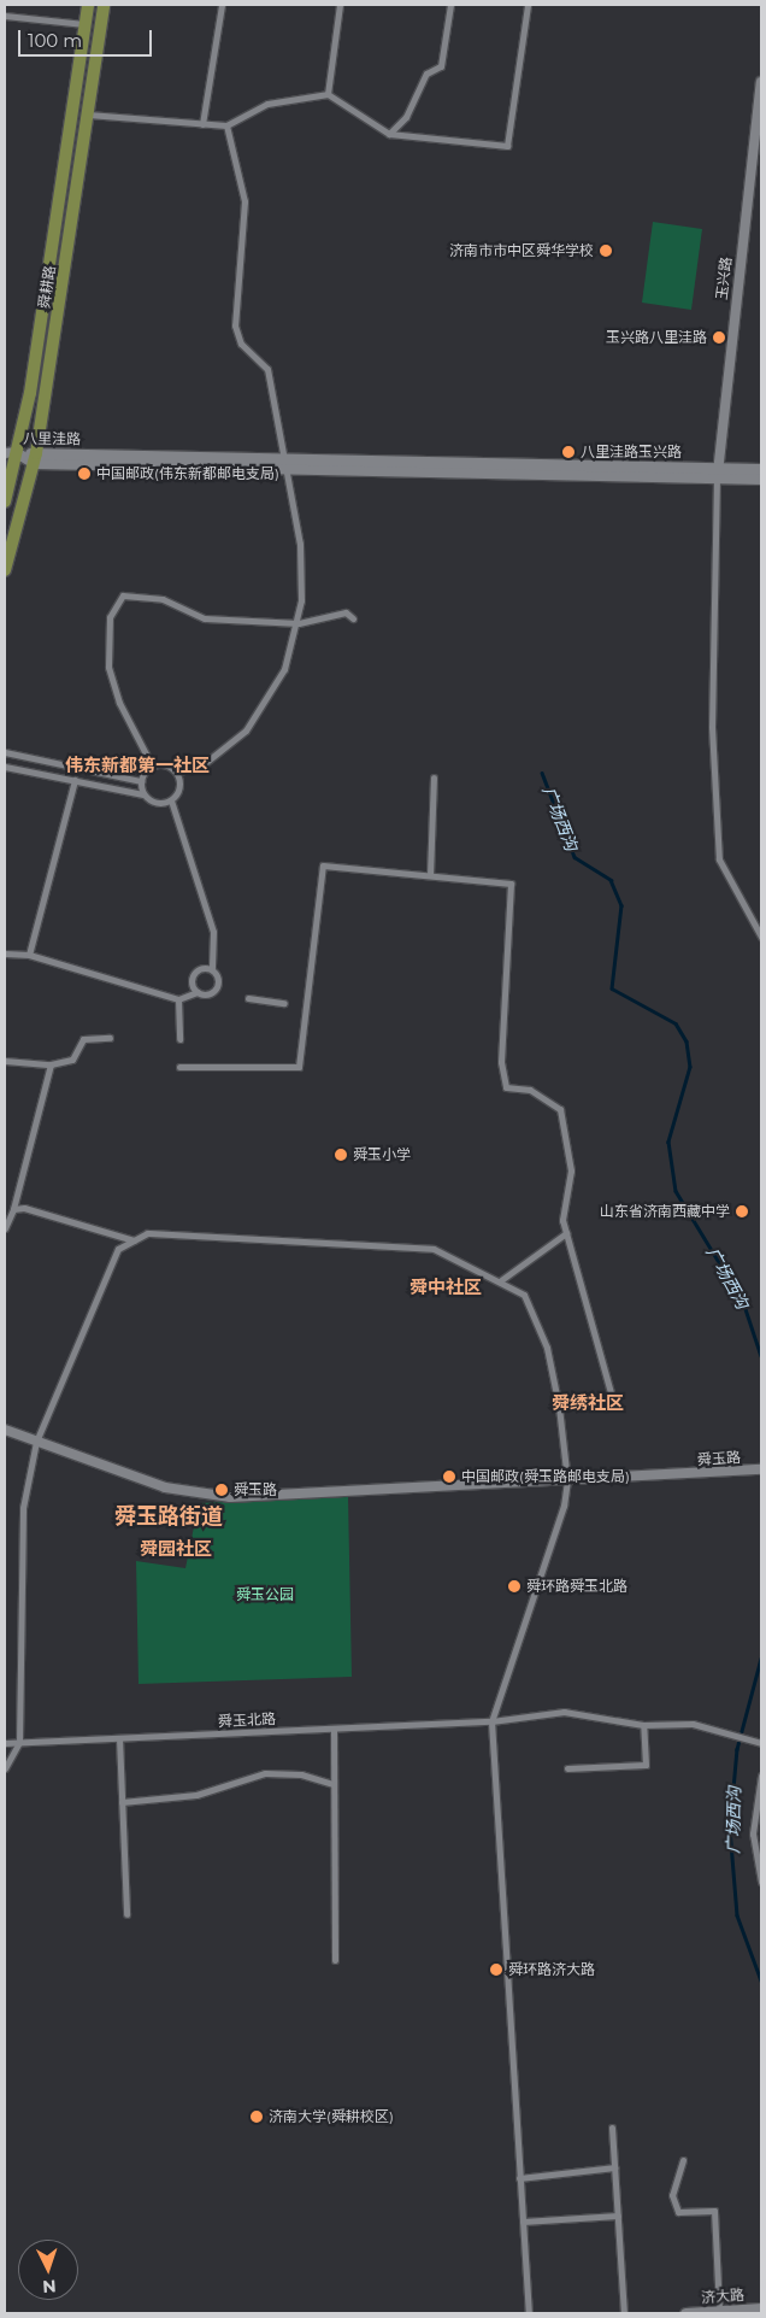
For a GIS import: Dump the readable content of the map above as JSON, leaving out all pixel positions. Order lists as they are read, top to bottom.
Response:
{
  "streets": {
    "main road": ["舜耕路", "八里洼路", "济大路"],
    "street": ["玉兴路", "舜玉路", "舜玉北路"]
  },
  "crossings": [
    ["玉兴路", "八里洼路"],
    ["舜耕路", "八里洼路"]
  ],
  "districts": [
    "伟东新都第一社区",
    "舜中社区",
    "舜绣社区",
    "舜玉路街道",
    "舜园社区"
  ],
  "water": ["广场西沟"],
  "parks": ["舜玉公园"],
  "places": [
    "济南市市中区舜华学校",
    "玉兴路八里洼路",
    "八里洼路玉兴路",
    "中国邮政(伟东新都邮电支局)",
    "舜玉小学",
    "山东省济南西藏中学",
    "中国邮政(舜玉路邮电支局)",
    "舜玉路",
    "舜环路舜玉北路",
    "舜环路济大路",
    "济南大学(舜耕校区)"
  ],
  "scale_bar": "100 m",
  "north": "bottom"
}
